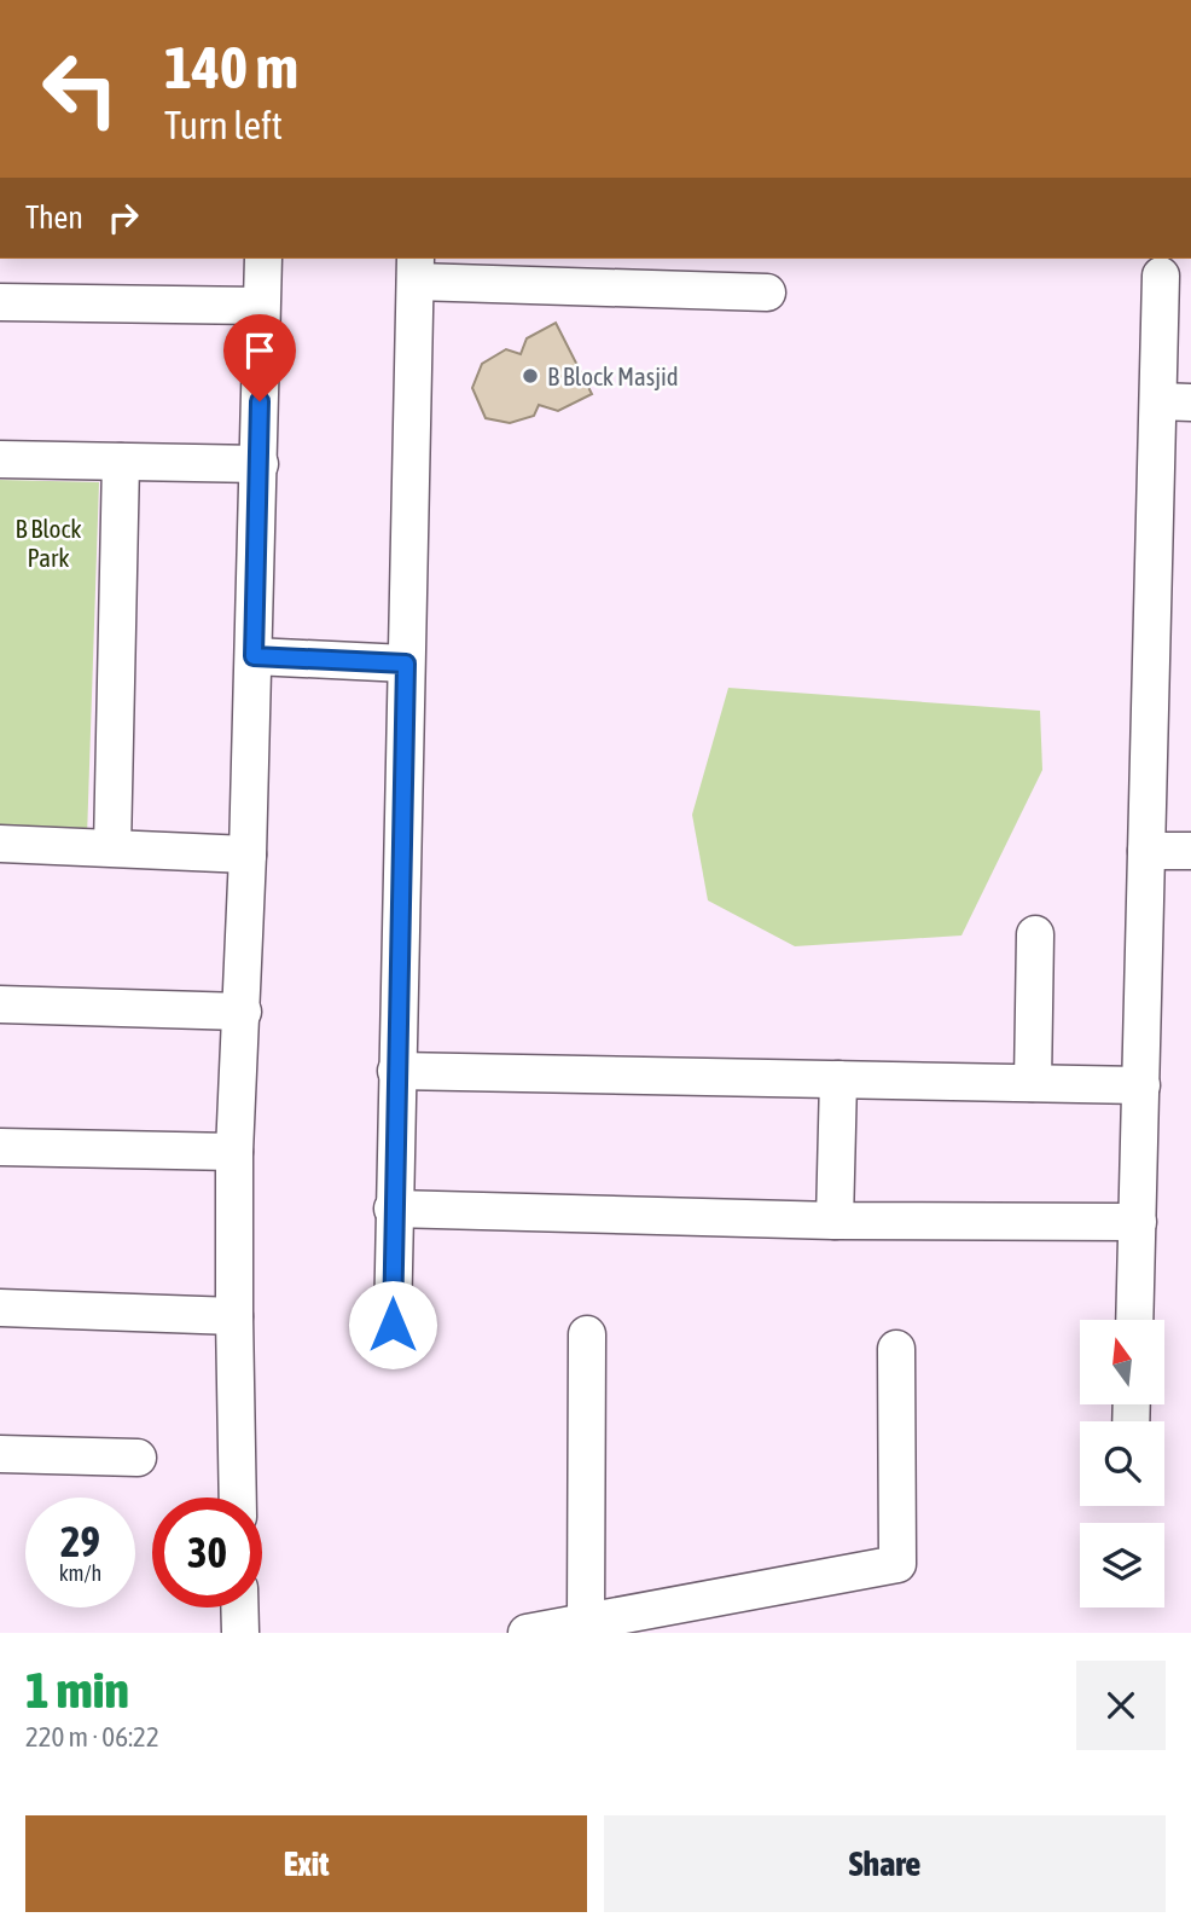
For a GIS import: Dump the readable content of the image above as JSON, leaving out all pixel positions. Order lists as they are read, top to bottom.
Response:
{
  "parks": ["B Block Park"],
  "places": ["B Block Masjid"],
  "north": "top",
  "page": {
    "turn": ["140 m", "Turn left"],
    "then": "Then",
    "speed": "29 km/h",
    "limit": "30",
    "heading": ["1 min", "220 m · 06:22"],
    "buttons": ["Exit", "Share"]
  }
}
